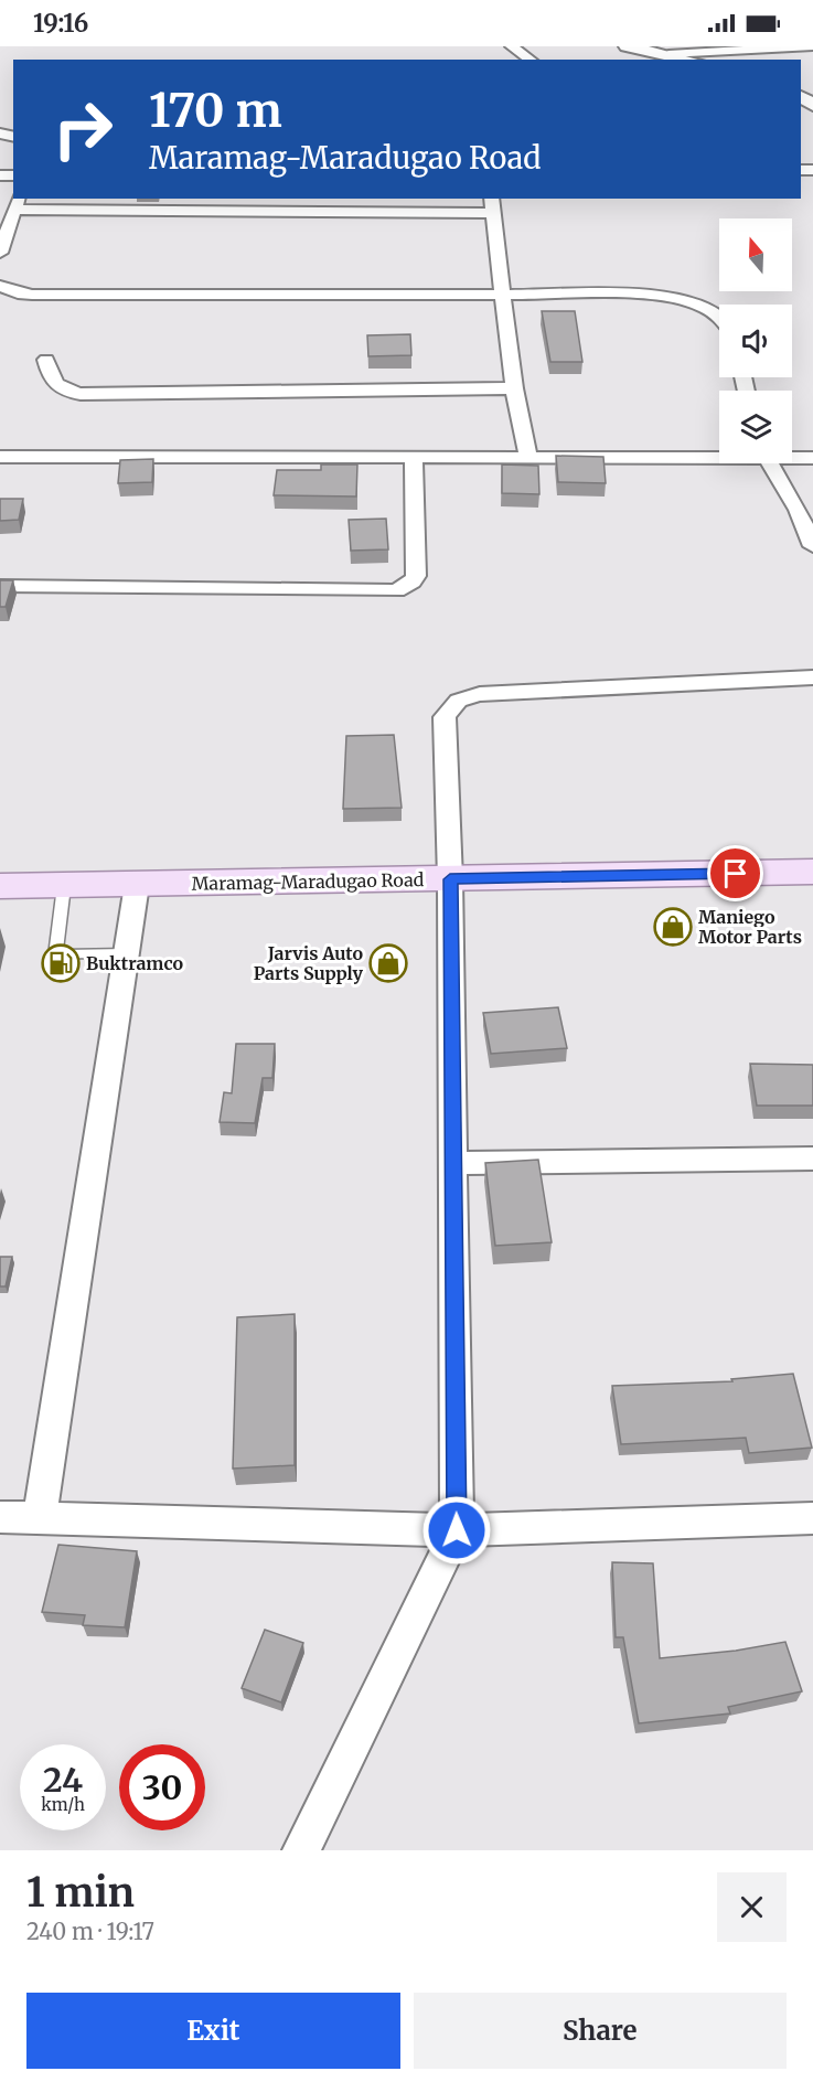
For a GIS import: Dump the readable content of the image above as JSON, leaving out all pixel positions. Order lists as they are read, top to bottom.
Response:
{
  "streets": {
    "main road": ["Maramag-Maradugao Road"]
  },
  "places": {
    "shop": ["Maniego Motor Parts", "Jarvis Auto Parts Supply"],
    "fuel station": ["Buktramco"]
  },
  "north": "top",
  "page": {
    "status": "19:16",
    "turn": ["170 m", "Maramag-Maradugao Road"],
    "speed": "24 km/h",
    "limit": "30",
    "heading": ["1 min", "240 m · 19:17"],
    "buttons": ["Exit", "Share"]
  }
}
